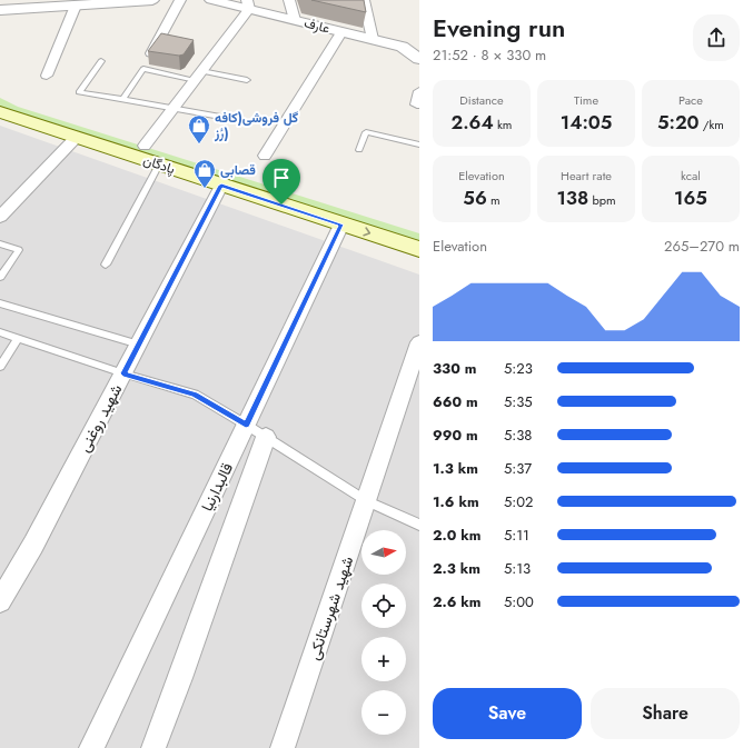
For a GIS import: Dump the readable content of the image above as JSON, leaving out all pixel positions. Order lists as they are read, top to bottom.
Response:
{
  "streets": {
    "main road": ["پادگان"],
    "street": [
      "عارف",
      "شهید روغنی",
      "قالبدارنیا",
      "شهید شهرستانکی"
    ]
  },
  "crossings": [
    ["پادگان", "شهید روغنی"],
    ["پادگان", "قالبدارنیا"]
  ],
  "places": {
    "shop": ["گل فروشی(کافه رُز)", "قصابی"]
  },
  "north": "right",
  "page": {
    "heading": ["Evening run", "21:52 · 8 × 330 m"],
    "stats": [
      ["Distance", "2.64 km"],
      ["Time", "14:05"],
      ["Pace", "5:20 /km"],
      ["Elevation", "56 m"],
      ["Heart rate", "138 bpm"],
      ["kcal", "165"]
    ],
    "chart": ["Elevation", "265–270 m"],
    "list": [
      {
        "name": "330 m",
        "note": "5:23"
      },
      {
        "name": "660 m",
        "note": "5:35"
      },
      {
        "name": "990 m",
        "note": "5:38"
      },
      {
        "name": "1.3 km",
        "note": "5:37"
      },
      {
        "name": "1.6 km",
        "note": "5:02"
      },
      {
        "name": "2.0 km",
        "note": "5:11"
      },
      {
        "name": "2.3 km",
        "note": "5:13"
      },
      {
        "name": "2.6 km",
        "note": "5:00"
      }
    ],
    "map_buttons": ["+", "−"],
    "buttons": ["Save", "Share"]
  }
}
